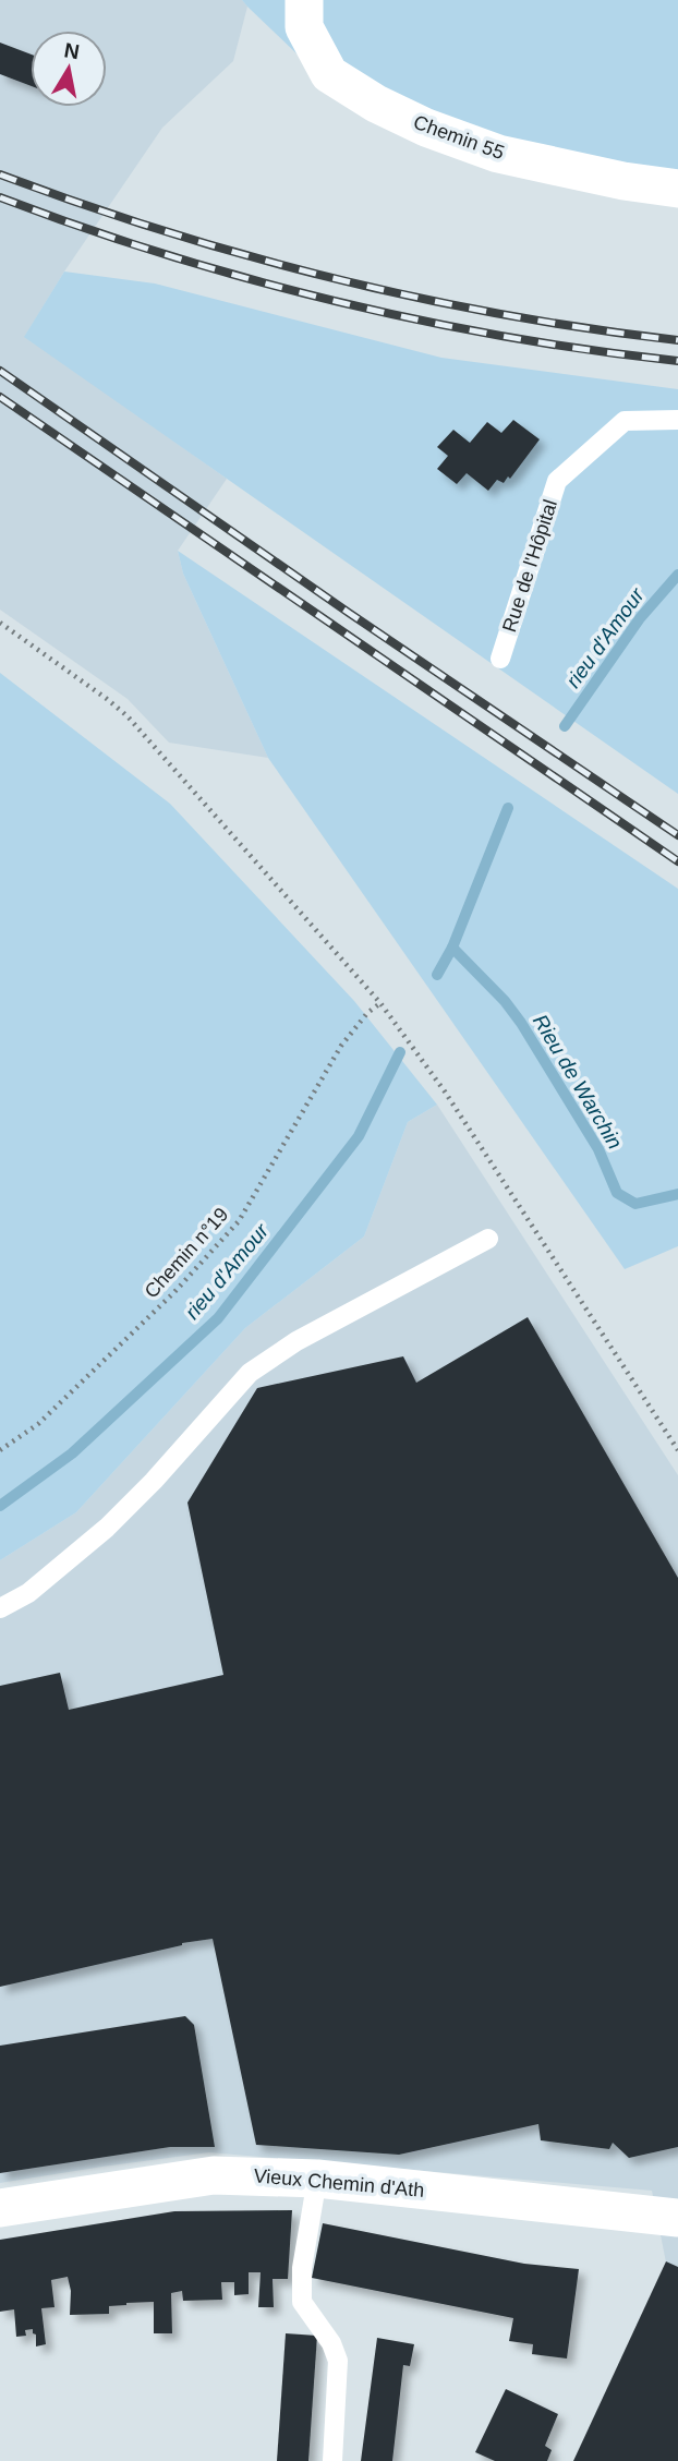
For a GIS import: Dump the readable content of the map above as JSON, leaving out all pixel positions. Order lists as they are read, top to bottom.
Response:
{
  "streets": {
    "street": ["Chemin 55", "Vieux Chemin d'Ath"],
    "lane": ["Rue de l'Hôpital"],
    "path": ["Chemin n°19"]
  },
  "water": ["rieu d'Amour", "Rieu de Warchin"],
  "north": "top"
}
